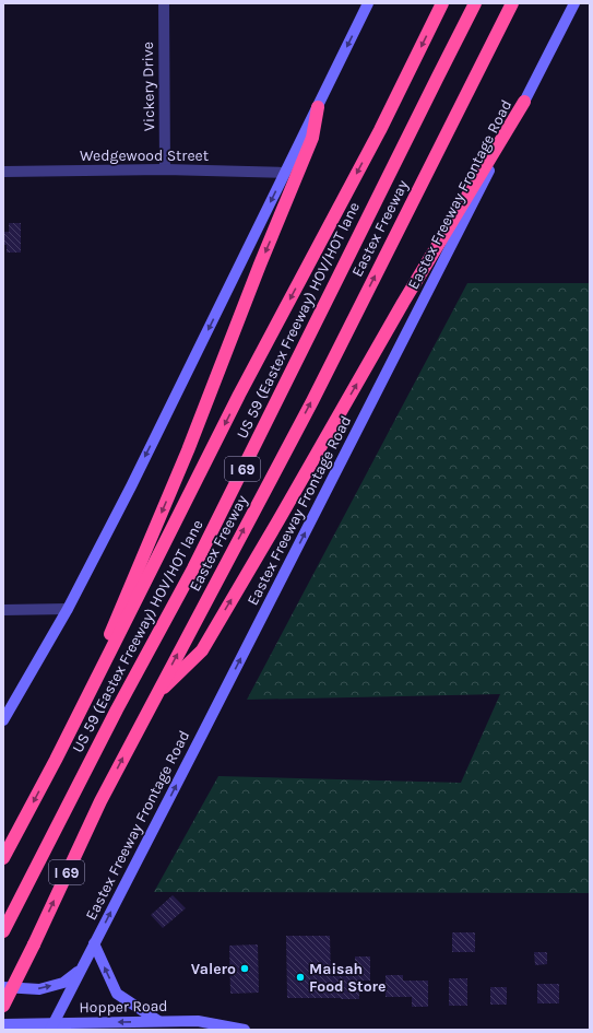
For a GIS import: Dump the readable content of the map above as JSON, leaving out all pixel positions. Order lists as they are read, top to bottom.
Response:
{
  "streets": {
    "highway": ["Eastex Freeway", "US 59 (Eastex Freeway) HOV/HOT lane", "I 69"],
    "main road": ["Eastex Freeway Frontage Road", "Hopper Road"],
    "street": ["Vickery Drive", "Wedgewood Street"]
  },
  "crossings": [
    ["Vickery Drive", "Wedgewood Street"],
    ["Eastex Freeway Frontage Road", "Hopper Road"]
  ],
  "one_way": ["Eastex Freeway Frontage Road"],
  "places": ["Valero", "Maisah Food Store"]
}
